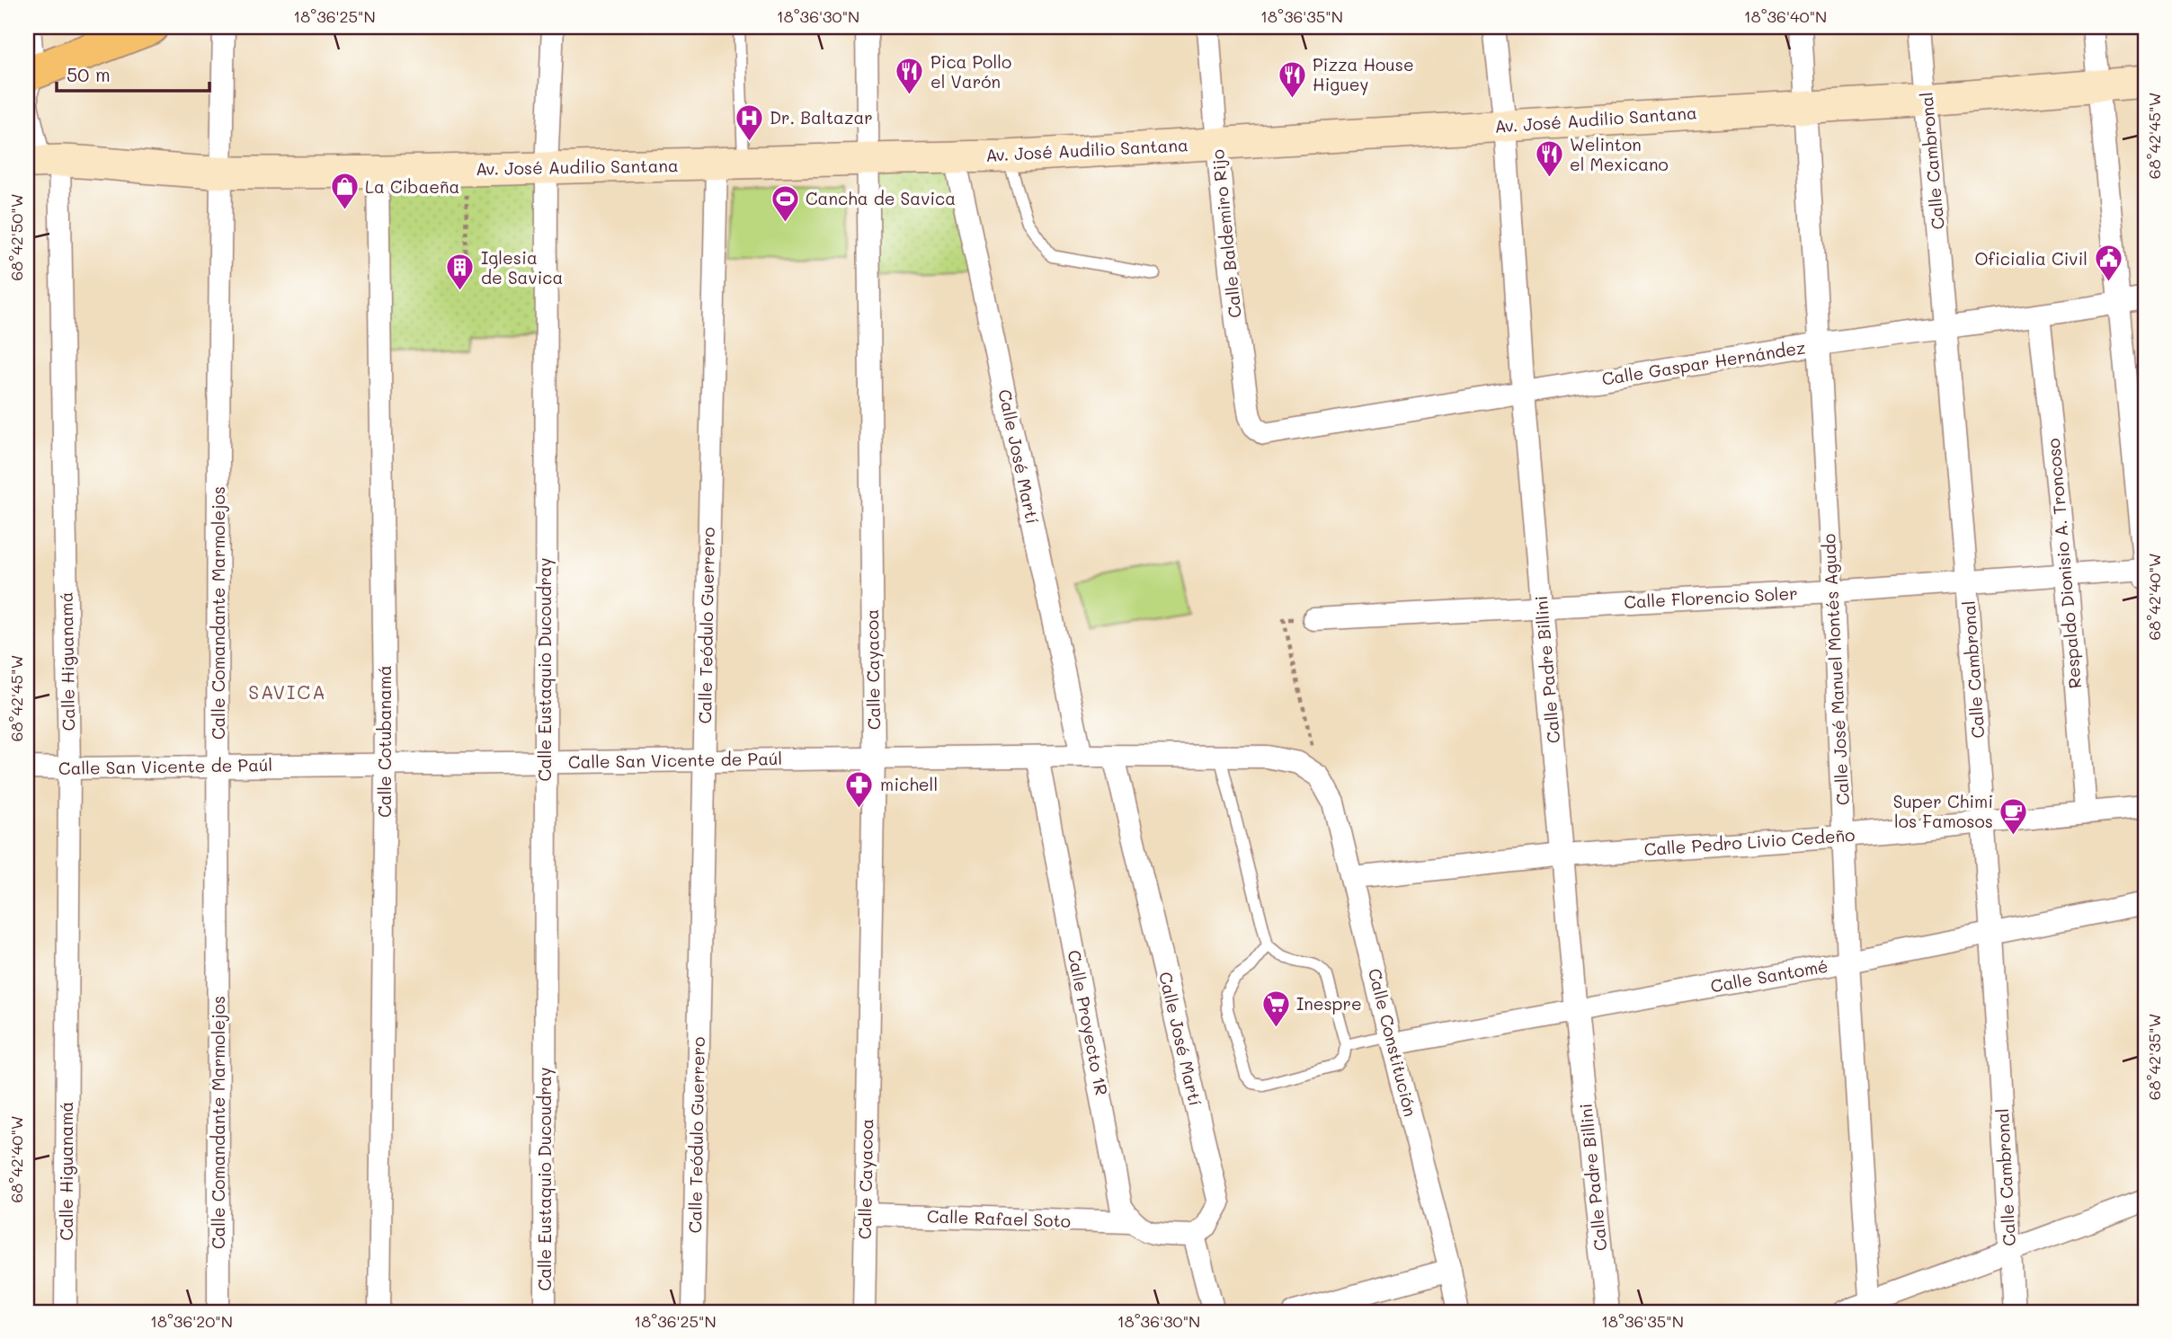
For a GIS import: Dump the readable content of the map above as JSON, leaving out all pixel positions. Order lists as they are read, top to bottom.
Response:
{
  "streets": {
    "main road": ["Av. José Audilio Santana"],
    "street": [
      "Calle Cambronal",
      "Calle Baldemiro Rijo",
      "Calle Gaspar Hernández",
      "Calle José Martí",
      "Respaldo Dionisio A. Troncoso",
      "Calle Florencio Soler",
      "Calle Comandante Marmolejos",
      "Calle Teódulo Guerrero",
      "Calle Higuanamá",
      "Calle Eustaquio Ducoudray",
      "Calle Cayacoa",
      "Calle Padre Billini",
      "Calle José Manuel Montés Agudo",
      "Calle Cotubanamá",
      "Calle San Vicente de Paúl",
      "Calle Pedro Livio Cedeño",
      "Calle Santomé",
      "Calle Proyecto 1R",
      "Calle Constitución",
      "Calle Rafael Soto"
    ]
  },
  "crossings": [
    ["Av. José Audilio Santana", "Calle Cambronal"],
    ["Av. José Audilio Santana", "Calle Baldemiro Rijo"],
    ["Av. José Audilio Santana", "Calle José Martí"],
    ["Av. José Audilio Santana", "Calle Comandante Marmolejos"],
    ["Av. José Audilio Santana", "Calle Teódulo Guerrero"],
    ["Av. José Audilio Santana", "Calle Higuanamá"],
    ["Av. José Audilio Santana", "Calle Eustaquio Ducoudray"],
    ["Av. José Audilio Santana", "Calle Cayacoa"],
    ["Av. José Audilio Santana", "Calle Padre Billini"],
    ["Av. José Audilio Santana", "Calle José Manuel Montés Agudo"],
    ["Av. José Audilio Santana", "Calle Cotubanamá"],
    ["Calle Cambronal", "Calle Gaspar Hernández"],
    ["Calle Cambronal", "Calle Florencio Soler"],
    ["Calle Cambronal", "Calle Pedro Livio Cedeño"],
    ["Calle Cambronal", "Calle Santomé"],
    ["Calle Baldemiro Rijo", "Calle Gaspar Hernández"],
    ["Calle Gaspar Hernández", "Respaldo Dionisio A. Troncoso"],
    ["Calle Gaspar Hernández", "Calle Padre Billini"],
    ["Calle Gaspar Hernández", "Calle José Manuel Montés Agudo"],
    ["Calle José Martí", "Calle San Vicente de Paúl"],
    ["Respaldo Dionisio A. Troncoso", "Calle Florencio Soler"],
    ["Respaldo Dionisio A. Troncoso", "Calle Pedro Livio Cedeño"],
    ["Calle Florencio Soler", "Calle Padre Billini"],
    ["Calle Florencio Soler", "Calle José Manuel Montés Agudo"],
    ["Calle Comandante Marmolejos", "Calle San Vicente de Paúl"],
    ["Calle Teódulo Guerrero", "Calle San Vicente de Paúl"],
    ["Calle Higuanamá", "Calle San Vicente de Paúl"],
    ["Calle Eustaquio Ducoudray", "Calle San Vicente de Paúl"],
    ["Calle Cayacoa", "Calle San Vicente de Paúl"],
    ["Calle Cayacoa", "Calle Rafael Soto"],
    ["Calle Padre Billini", "Calle Pedro Livio Cedeño"],
    ["Calle Padre Billini", "Calle Santomé"],
    ["Calle José Manuel Montés Agudo", "Calle Pedro Livio Cedeño"],
    ["Calle José Manuel Montés Agudo", "Calle Santomé"],
    ["Calle Cotubanamá", "Calle San Vicente de Paúl"],
    ["Calle San Vicente de Paúl", "Calle Proyecto 1R"],
    ["Calle San Vicente de Paúl", "Calle Constitución"],
    ["Calle Pedro Livio Cedeño", "Calle Constitución"],
    ["Calle Santomé", "Calle Constitución"],
    ["Calle Proyecto 1R", "Calle Rafael Soto"]
  ],
  "districts": ["SAVICA"],
  "places": {
    "restaurant": ["Pica Pollo el Varón", "Pizza House Higuey", "Welinton el Mexicano"],
    "hospital": ["Dr. Baltazar"],
    "shop": ["La Cibaeña"],
    "sports": ["Cancha de Savica"],
    "public building": ["Oficialia Civil"],
    "building": ["Iglesia de Savica"],
    "pharmacy": ["michell"],
    "cafe": ["Super Chimi los Famosos"],
    "supermarket": ["Inespre"]
  },
  "scale_bar": "50 m",
  "coordinates": [
    "18°36'25\"N",
    "18°36'30\"N",
    "18°36'35\"N",
    "18°36'40\"N",
    "68°42'45\"W",
    "68°42'50\"W",
    "68°42'40\"W",
    "68°42'35\"W",
    "18°36'20\"N"
  ]
}
